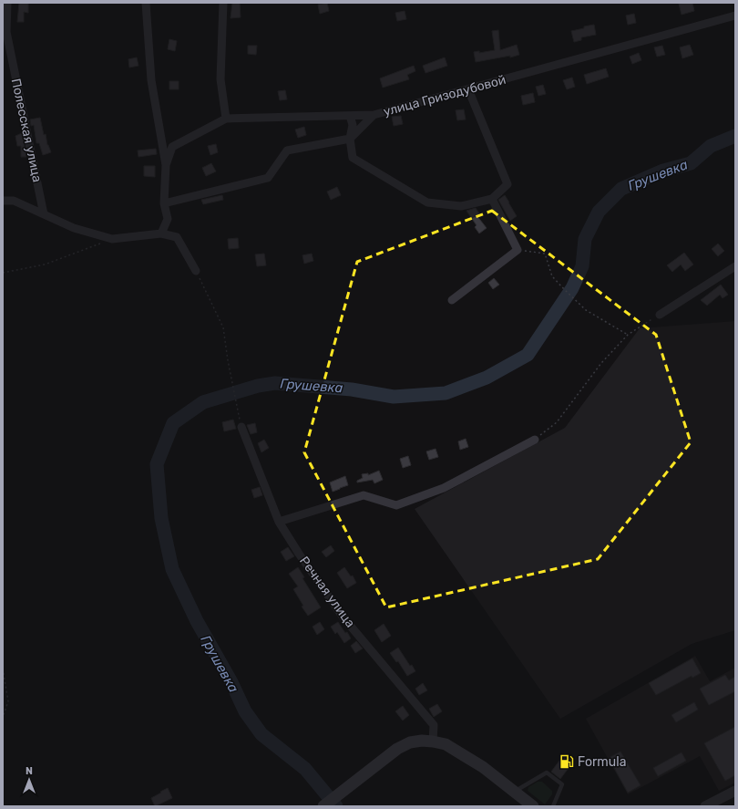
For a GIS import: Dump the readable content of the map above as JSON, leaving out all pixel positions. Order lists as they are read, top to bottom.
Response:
{
  "streets": {
    "street": ["улица Гризодубовой", "Полесская улица", "Речная улица"]
  },
  "water": ["Грушевка"],
  "places": {
    "fuel station": ["Formula"]
  },
  "north": "top"
}
